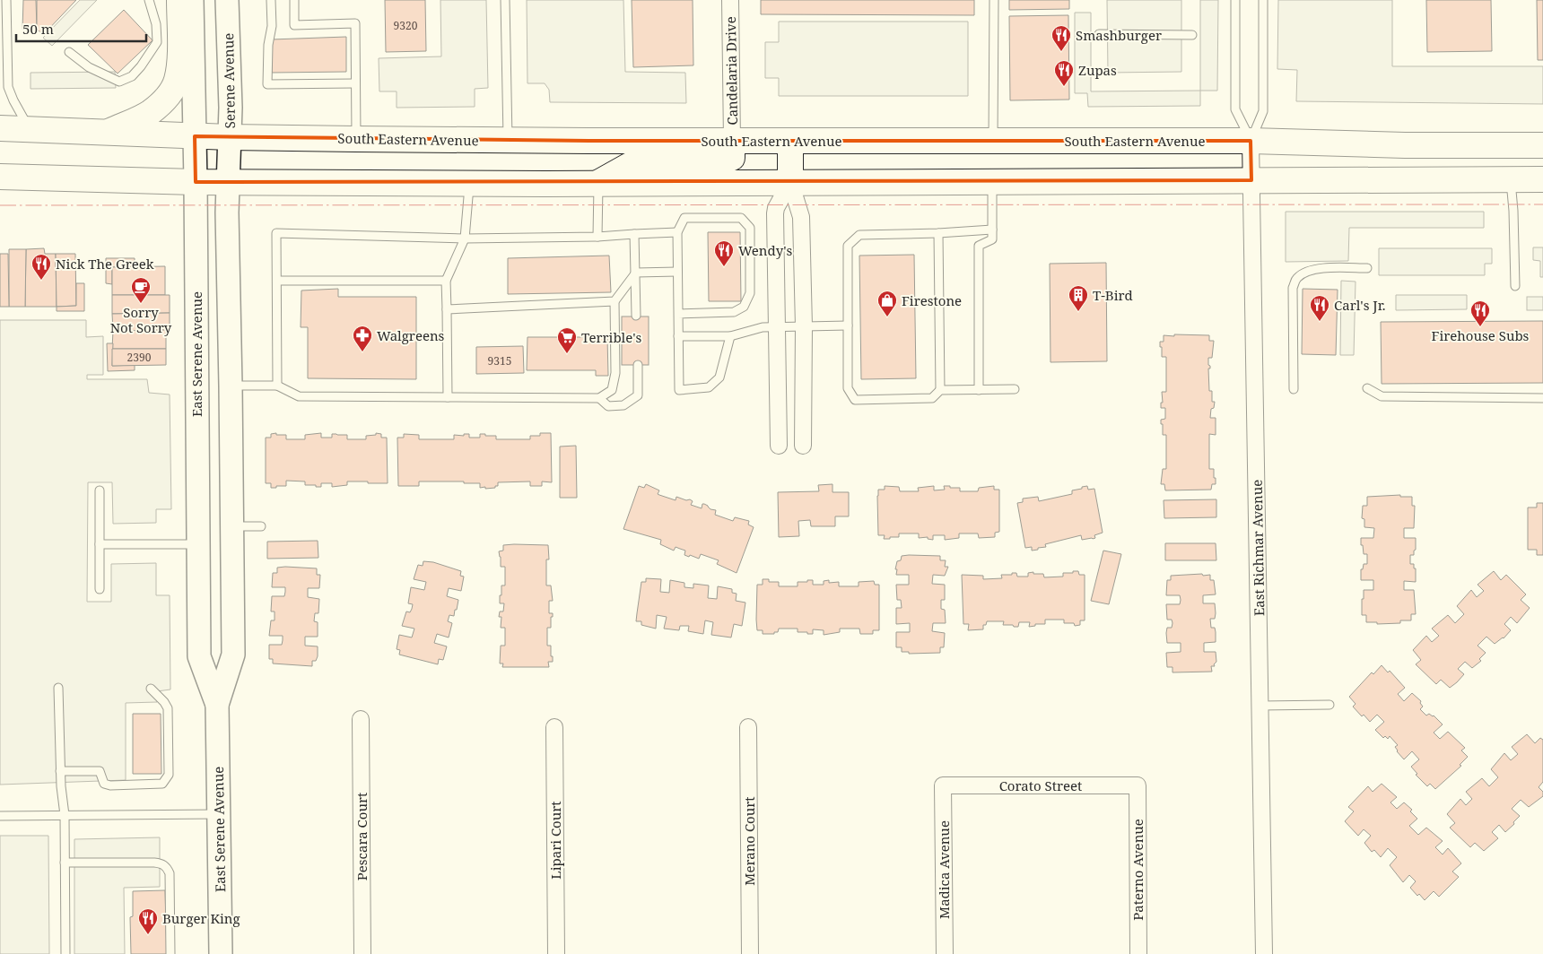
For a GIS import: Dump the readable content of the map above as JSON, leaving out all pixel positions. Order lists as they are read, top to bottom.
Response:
{
  "streets": {
    "main road": ["Serene Avenue", "South Eastern Avenue", "East Serene Avenue"],
    "street": [
      "Candelaria Drive",
      "East Richmar Avenue",
      "Corato Street",
      "Pescara Court",
      "Lipari Court",
      "Merano Court",
      "Madica Avenue",
      "Paterno Avenue"
    ]
  },
  "crossings": [
    ["Candelaria Drive", "South Eastern Avenue"],
    ["Serene Avenue", "South Eastern Avenue"],
    ["Serene Avenue", "East Serene Avenue"],
    ["South Eastern Avenue", "East Serene Avenue"],
    ["South Eastern Avenue", "East Richmar Avenue"],
    ["Corato Street", "Madica Avenue"],
    ["Corato Street", "Paterno Avenue"]
  ],
  "places": {
    "restaurant": [
      "Smashburger",
      "Zupas",
      "Wendy's",
      "Nick The Greek",
      "Carl's Jr.",
      "Firehouse Subs",
      "Burger King"
    ],
    "cafe": ["Sorry Not Sorry"],
    "building": ["T-Bird"],
    "shop": ["Firestone"],
    "pharmacy": ["Walgreens"],
    "supermarket": ["Terrible's"]
  },
  "house_numbers": ["9320", "2390", "9315"],
  "scale_bar": "50 m"
}
